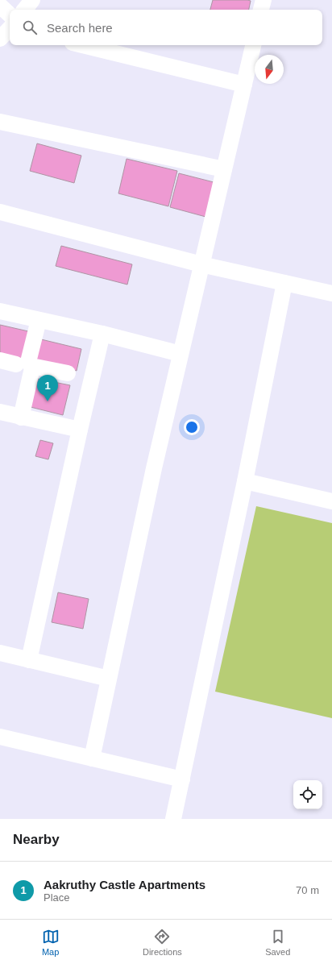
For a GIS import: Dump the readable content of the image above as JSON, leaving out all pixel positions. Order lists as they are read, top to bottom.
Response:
{
  "north": "bottom",
  "page": {
    "search": "Search here",
    "pins": "1",
    "heading": "Nearby",
    "list": [
      {
        "mark": "1",
        "name": "Aakruthy Castle Apartments",
        "note": "Place",
        "value": "70 m"
      }
    ],
    "nav": ["Map", "Directions", "Saved"]
  }
}
